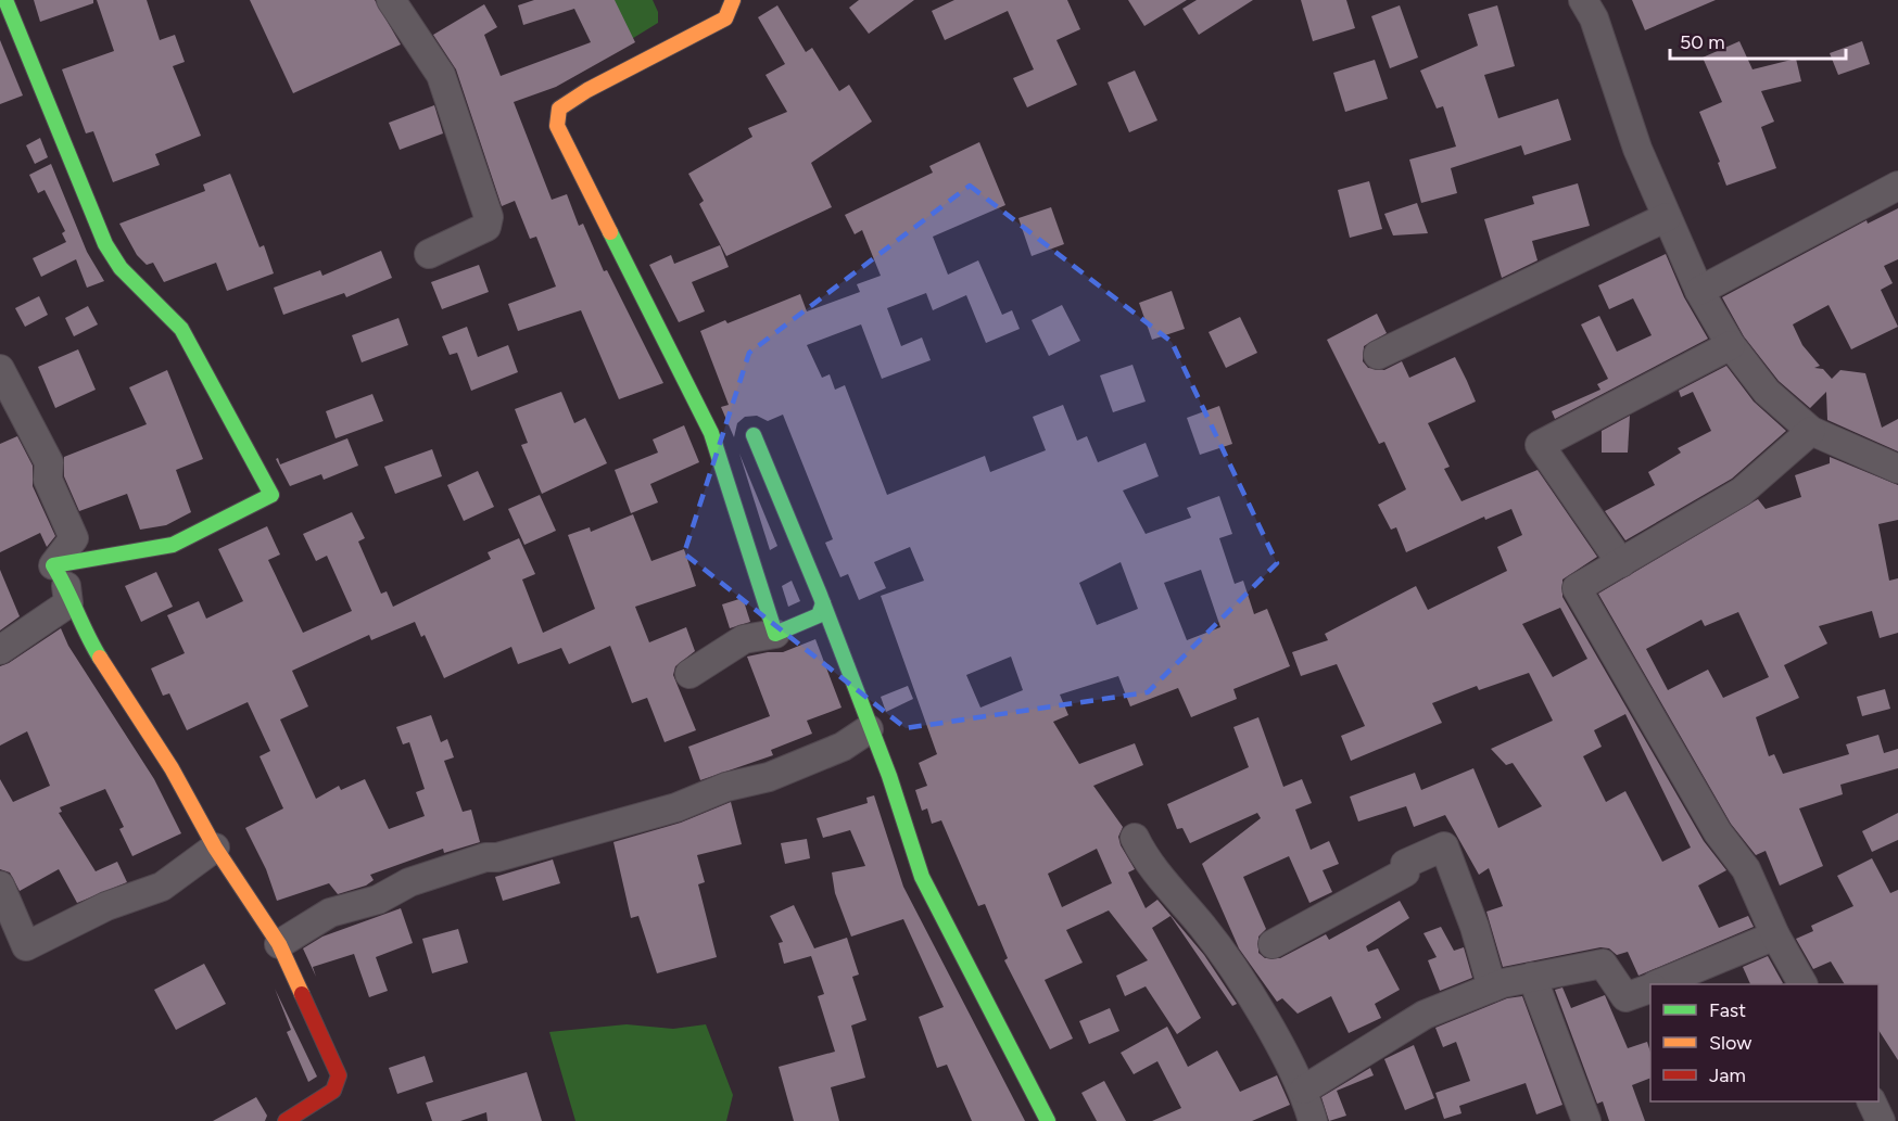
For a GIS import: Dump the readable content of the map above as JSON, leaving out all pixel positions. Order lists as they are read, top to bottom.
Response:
{
  "legend": ["Fast", "Slow", "Jam"],
  "scale_bar": "50 m"
}
